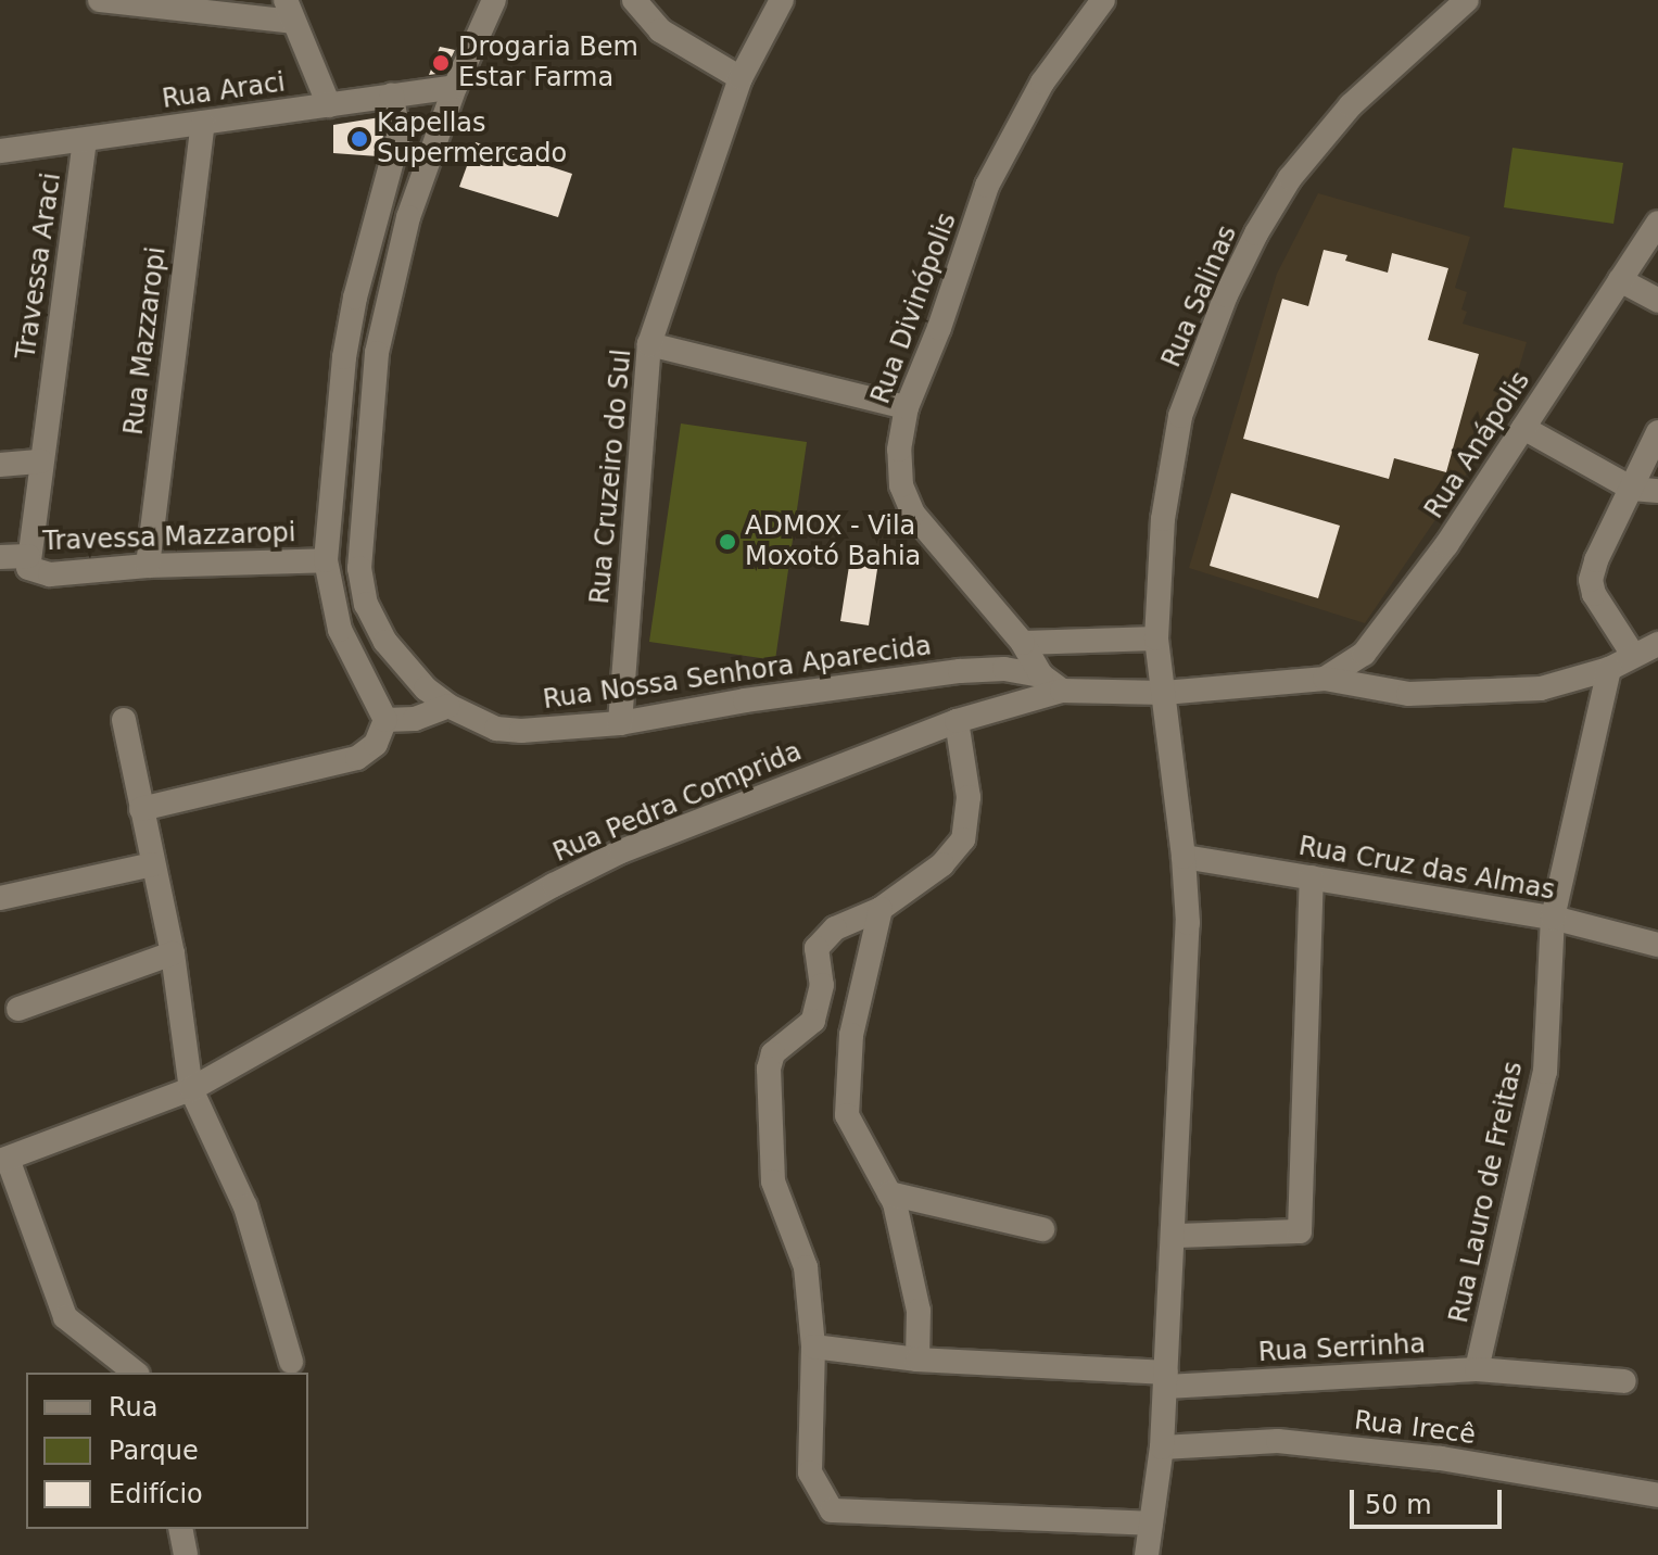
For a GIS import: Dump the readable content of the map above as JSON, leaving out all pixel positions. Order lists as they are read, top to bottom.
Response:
{
  "streets": {
    "street": [
      "Rua Araci",
      "Travessa Araci",
      "Rua Salinas",
      "Rua Divinópolis",
      "Rua Mazzaropi",
      "Rua Anápolis",
      "Rua Cruzeiro do Sul",
      "Travessa Mazzaropi",
      "Rua Nossa Senhora Aparecida",
      "Rua Pedra Comprida",
      "Rua Cruz das Almas",
      "Rua Lauro de Freitas",
      "Rua Serrinha",
      "Rua Irecê"
    ]
  },
  "crossings": [
    ["Rua Araci", "Travessa Araci"],
    ["Rua Araci", "Rua Mazzaropi"],
    ["Rua Araci", "Rua Nossa Senhora Aparecida"],
    ["Travessa Araci", "Travessa Mazzaropi"],
    ["Rua Salinas", "Rua Pedra Comprida"],
    ["Rua Salinas", "Rua Cruz das Almas"],
    ["Rua Salinas", "Rua Serrinha"],
    ["Rua Salinas", "Rua Irecê"],
    ["Rua Divinópolis", "Rua Nossa Senhora Aparecida"],
    ["Rua Mazzaropi", "Travessa Mazzaropi"],
    ["Rua Anápolis", "Rua Pedra Comprida"],
    ["Rua Cruzeiro do Sul", "Rua Nossa Senhora Aparecida"],
    ["Rua Nossa Senhora Aparecida", "Rua Pedra Comprida"],
    ["Rua Cruz das Almas", "Rua Lauro de Freitas"],
    ["Rua Lauro de Freitas", "Rua Serrinha"]
  ],
  "places": ["Drogaria Bem Estar Farma", "Kapellas Supermercado", "ADMOX - Vila Moxotó Bahia"],
  "legend": ["Rua", "Parque", "Edifício"],
  "scale_bar": "50 m"
}
